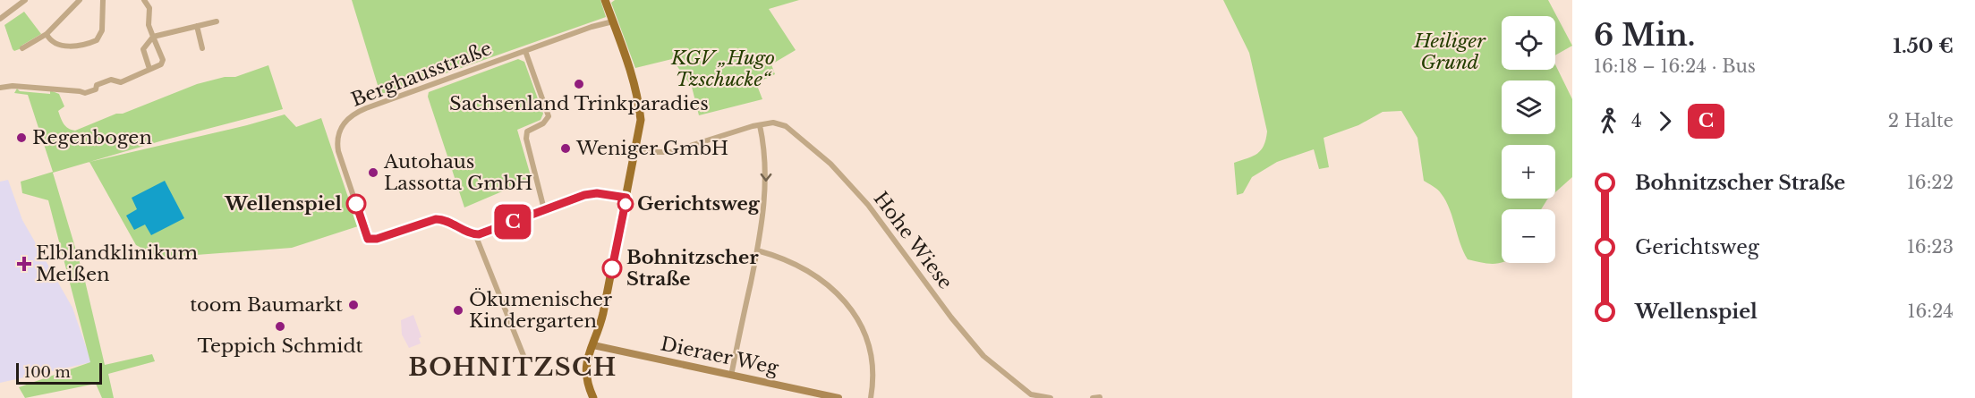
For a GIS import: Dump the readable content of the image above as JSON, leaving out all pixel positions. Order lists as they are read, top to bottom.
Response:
{
  "streets": {
    "main road": ["Dieraer Weg"],
    "street": ["Berghausstraße", "Hohe Wiese"]
  },
  "districts": ["BOHNITZSCH"],
  "parks": ["Heiliger Grund", "KGV „Hugo Tzschucke“"],
  "places": {
    "other": [
      "Sachsenland Trinkparadies",
      "Regenbogen",
      "Weniger GmbH",
      "Autohaus Lassotta GmbH",
      "Wellenspiel",
      "Gerichtsweg",
      "Bohnitzscher Straße",
      "toom Baumarkt",
      "Ökumenischer Kindergarten",
      "Teppich Schmidt"
    ],
    "health": ["Elblandklinikum Meißen"]
  },
  "lines": ["bus line C"],
  "scale_bar": "100 m",
  "page": {
    "on_map": "C",
    "heading": ["6 Min.", "16:18 – 16:24 · Bus", "1.50 €"],
    "map_buttons": ["+", "−"],
    "legs": ["4", "C", "2 Halte"],
    "list": [
      {
        "name": "Bohnitzscher Straße",
        "value": "16:22"
      },
      {
        "name": "Gerichtsweg",
        "value": "16:23"
      },
      {
        "name": "Wellenspiel",
        "value": "16:24"
      }
    ],
    "scale": "100 m"
  }
}
